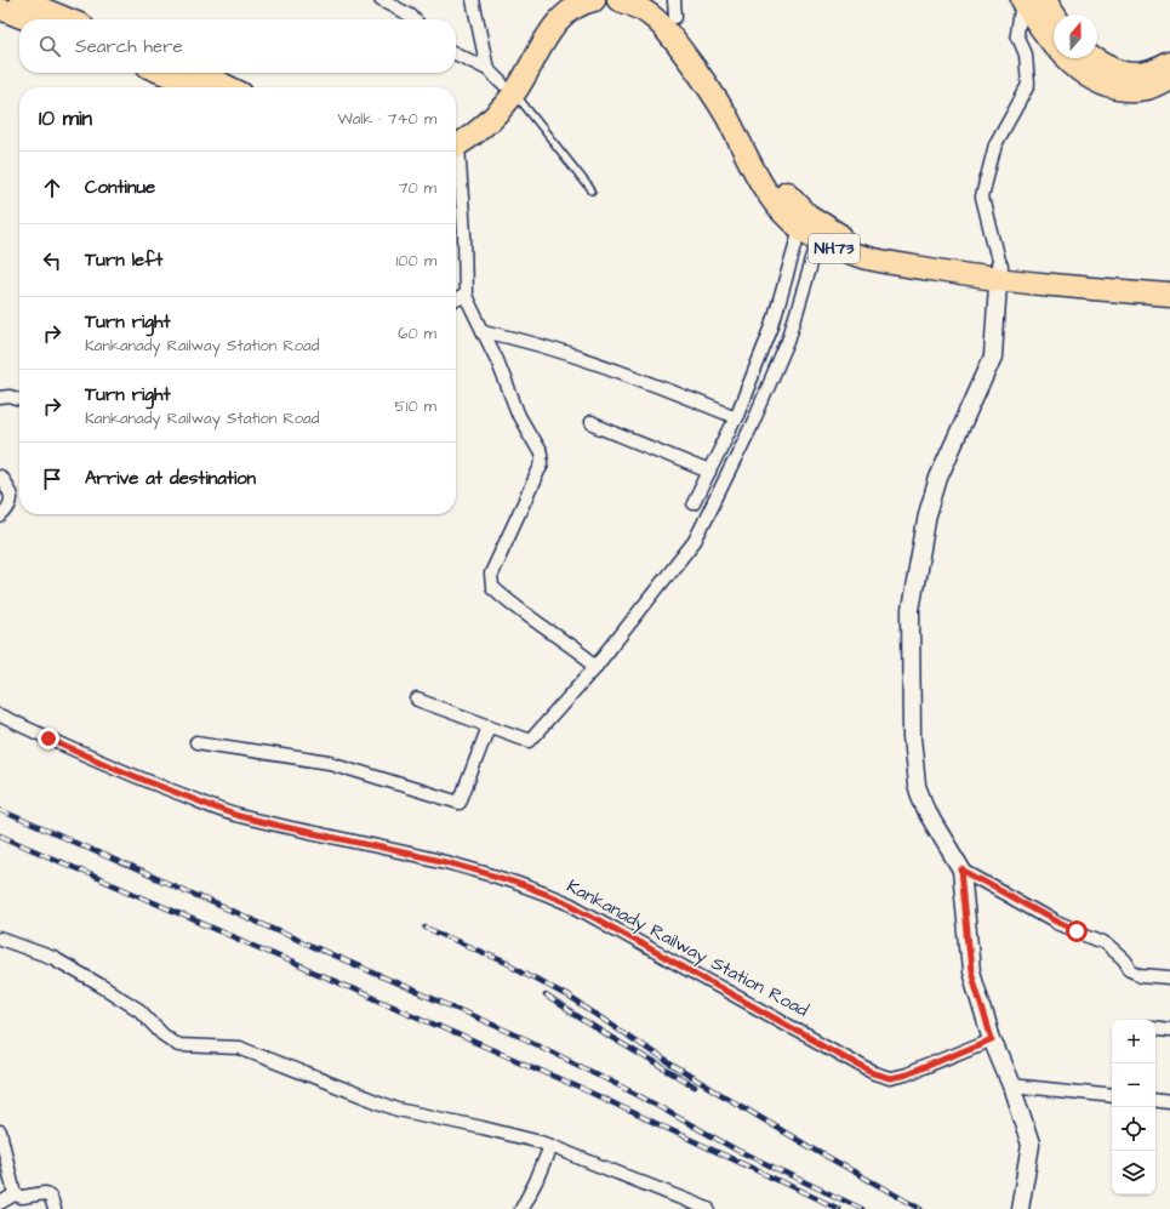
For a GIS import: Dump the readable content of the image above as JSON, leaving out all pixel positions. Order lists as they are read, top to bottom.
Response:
{
  "streets": {
    "highway": ["NH73"],
    "street": ["Kankanady Railway Station Road"]
  },
  "north": "top",
  "page": {
    "search": "Search here",
    "heading": ["10 min", "Walk · 740 m"],
    "list": [
      ["Continue", "70 m"],
      ["Turn left", "100 m"],
      ["Turn right", "Kankanady Railway Station Road", "60 m"],
      ["Turn right", "Kankanady Railway Station Road", "510 m"],
      "Arrive at destination"
    ],
    "map_buttons": ["+", "−"]
  }
}
